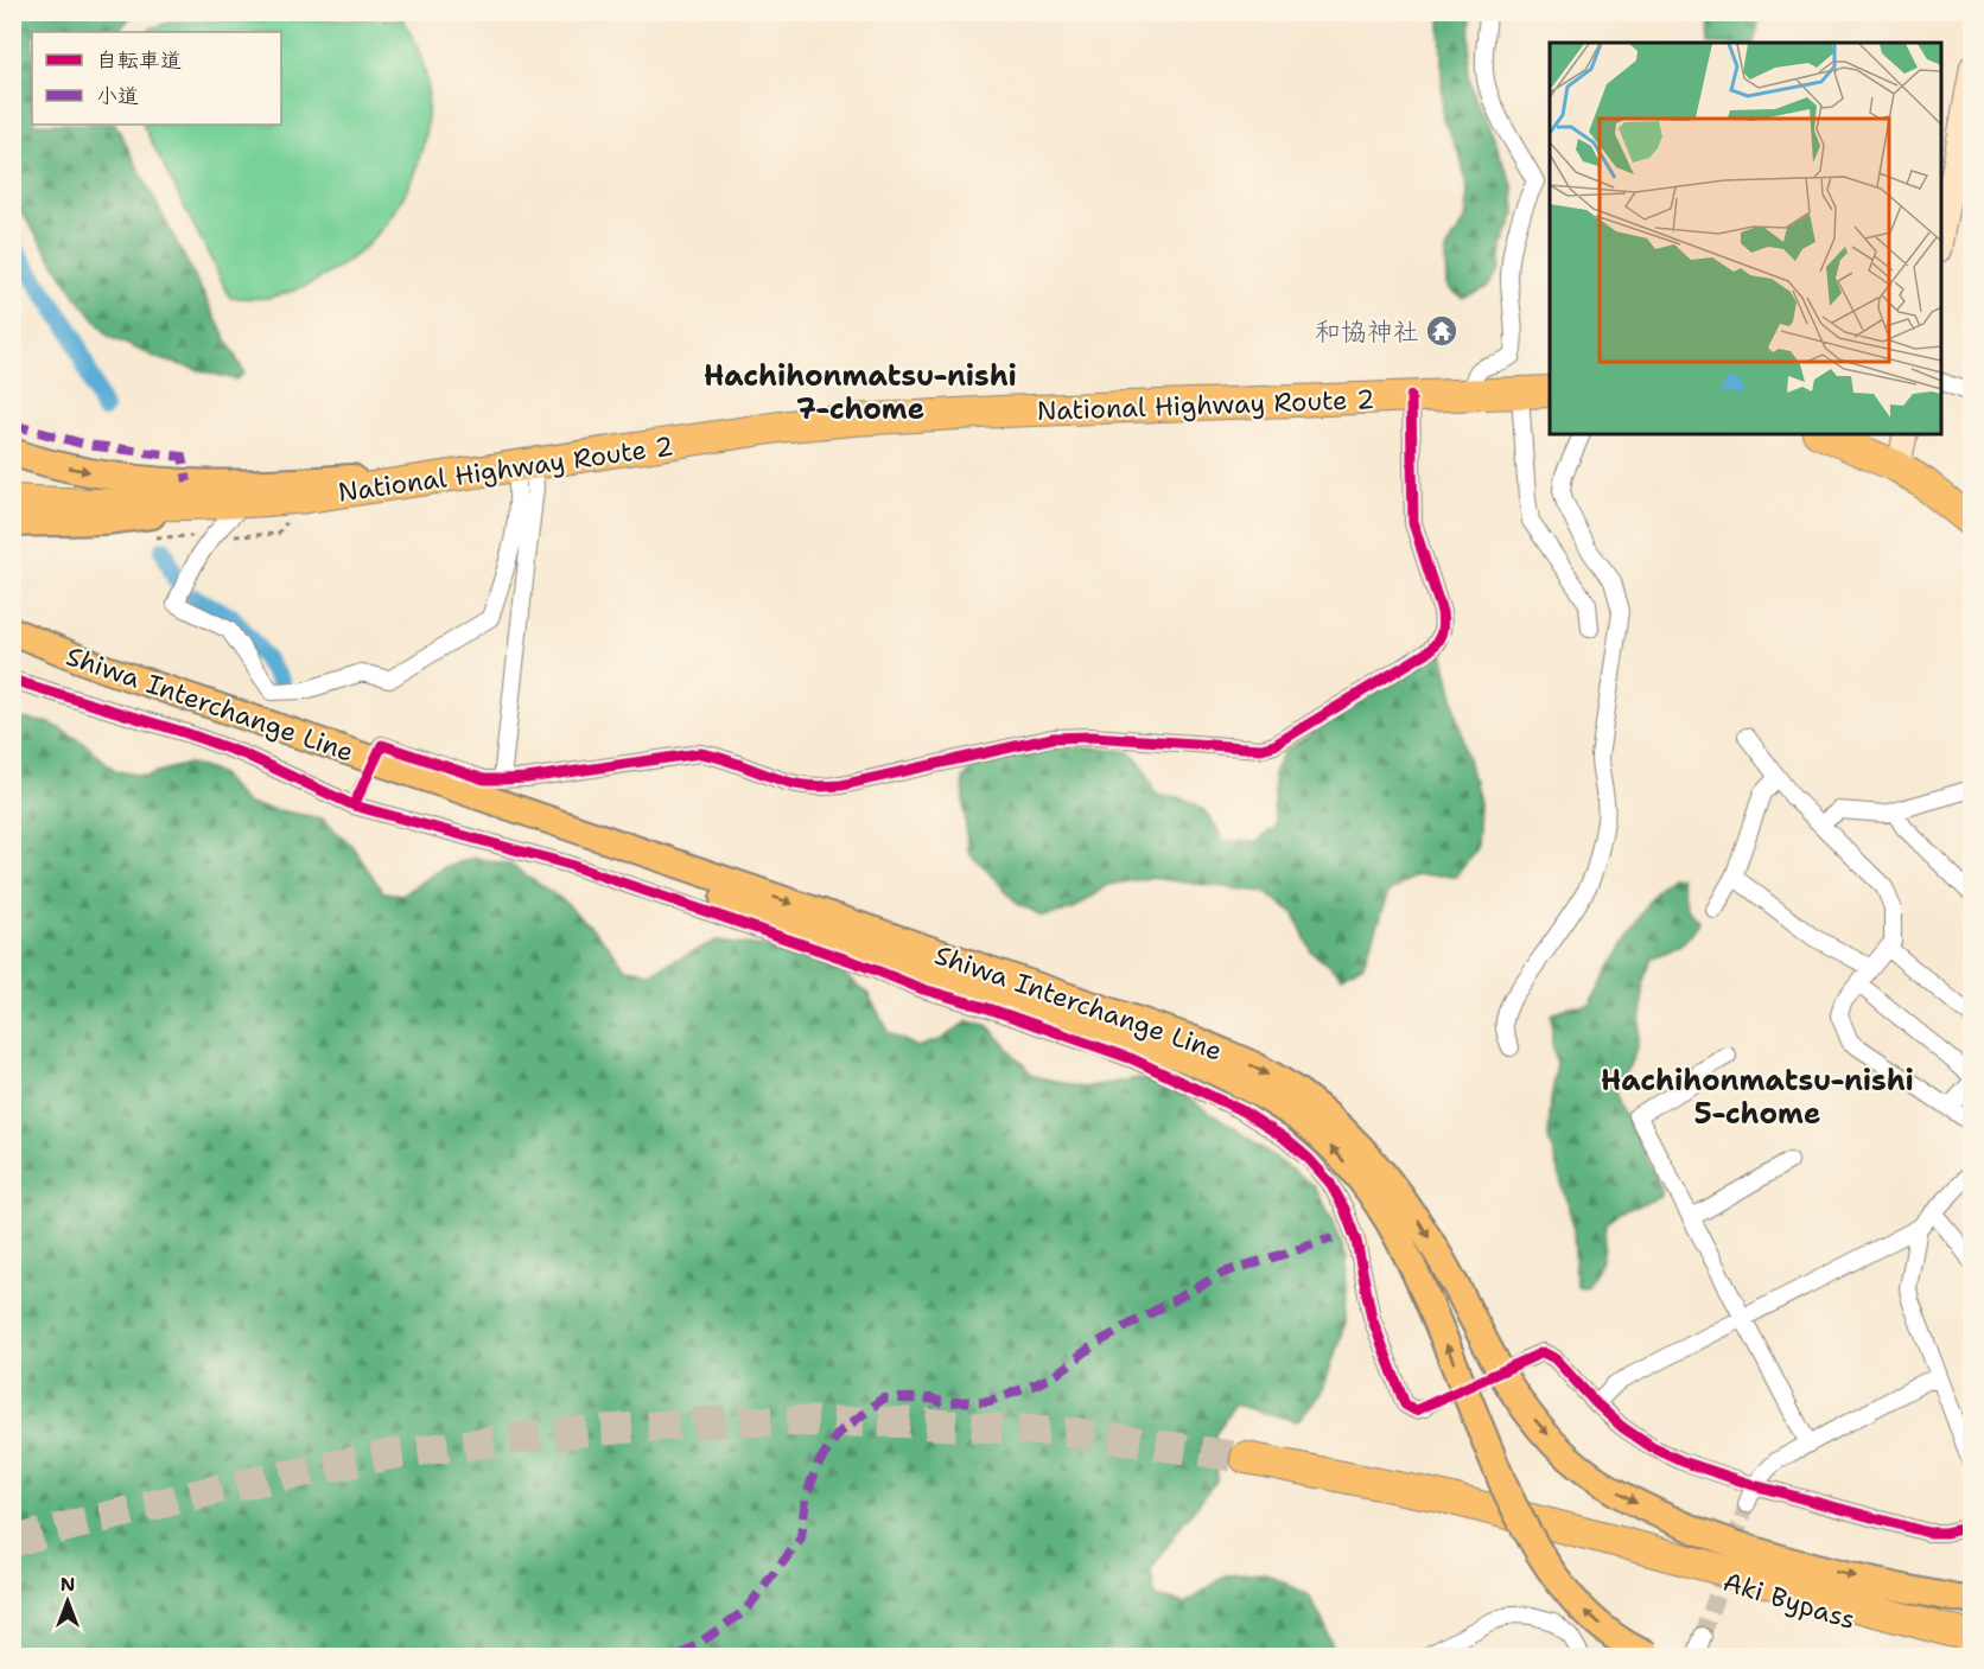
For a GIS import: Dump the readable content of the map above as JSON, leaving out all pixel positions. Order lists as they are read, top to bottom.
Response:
{
  "streets": {
    "highway": ["National Highway Route 2", "Aki Bypass"],
    "main road": ["Shiwa Interchange Line"]
  },
  "districts": ["Hachihonmatsu-nishi 7-chome", "Hachihonmatsu-nishi 5-chome"],
  "places": {
    "temple": ["和協神社"]
  },
  "legend": ["自転車道", "小道"],
  "north": "top"
}
